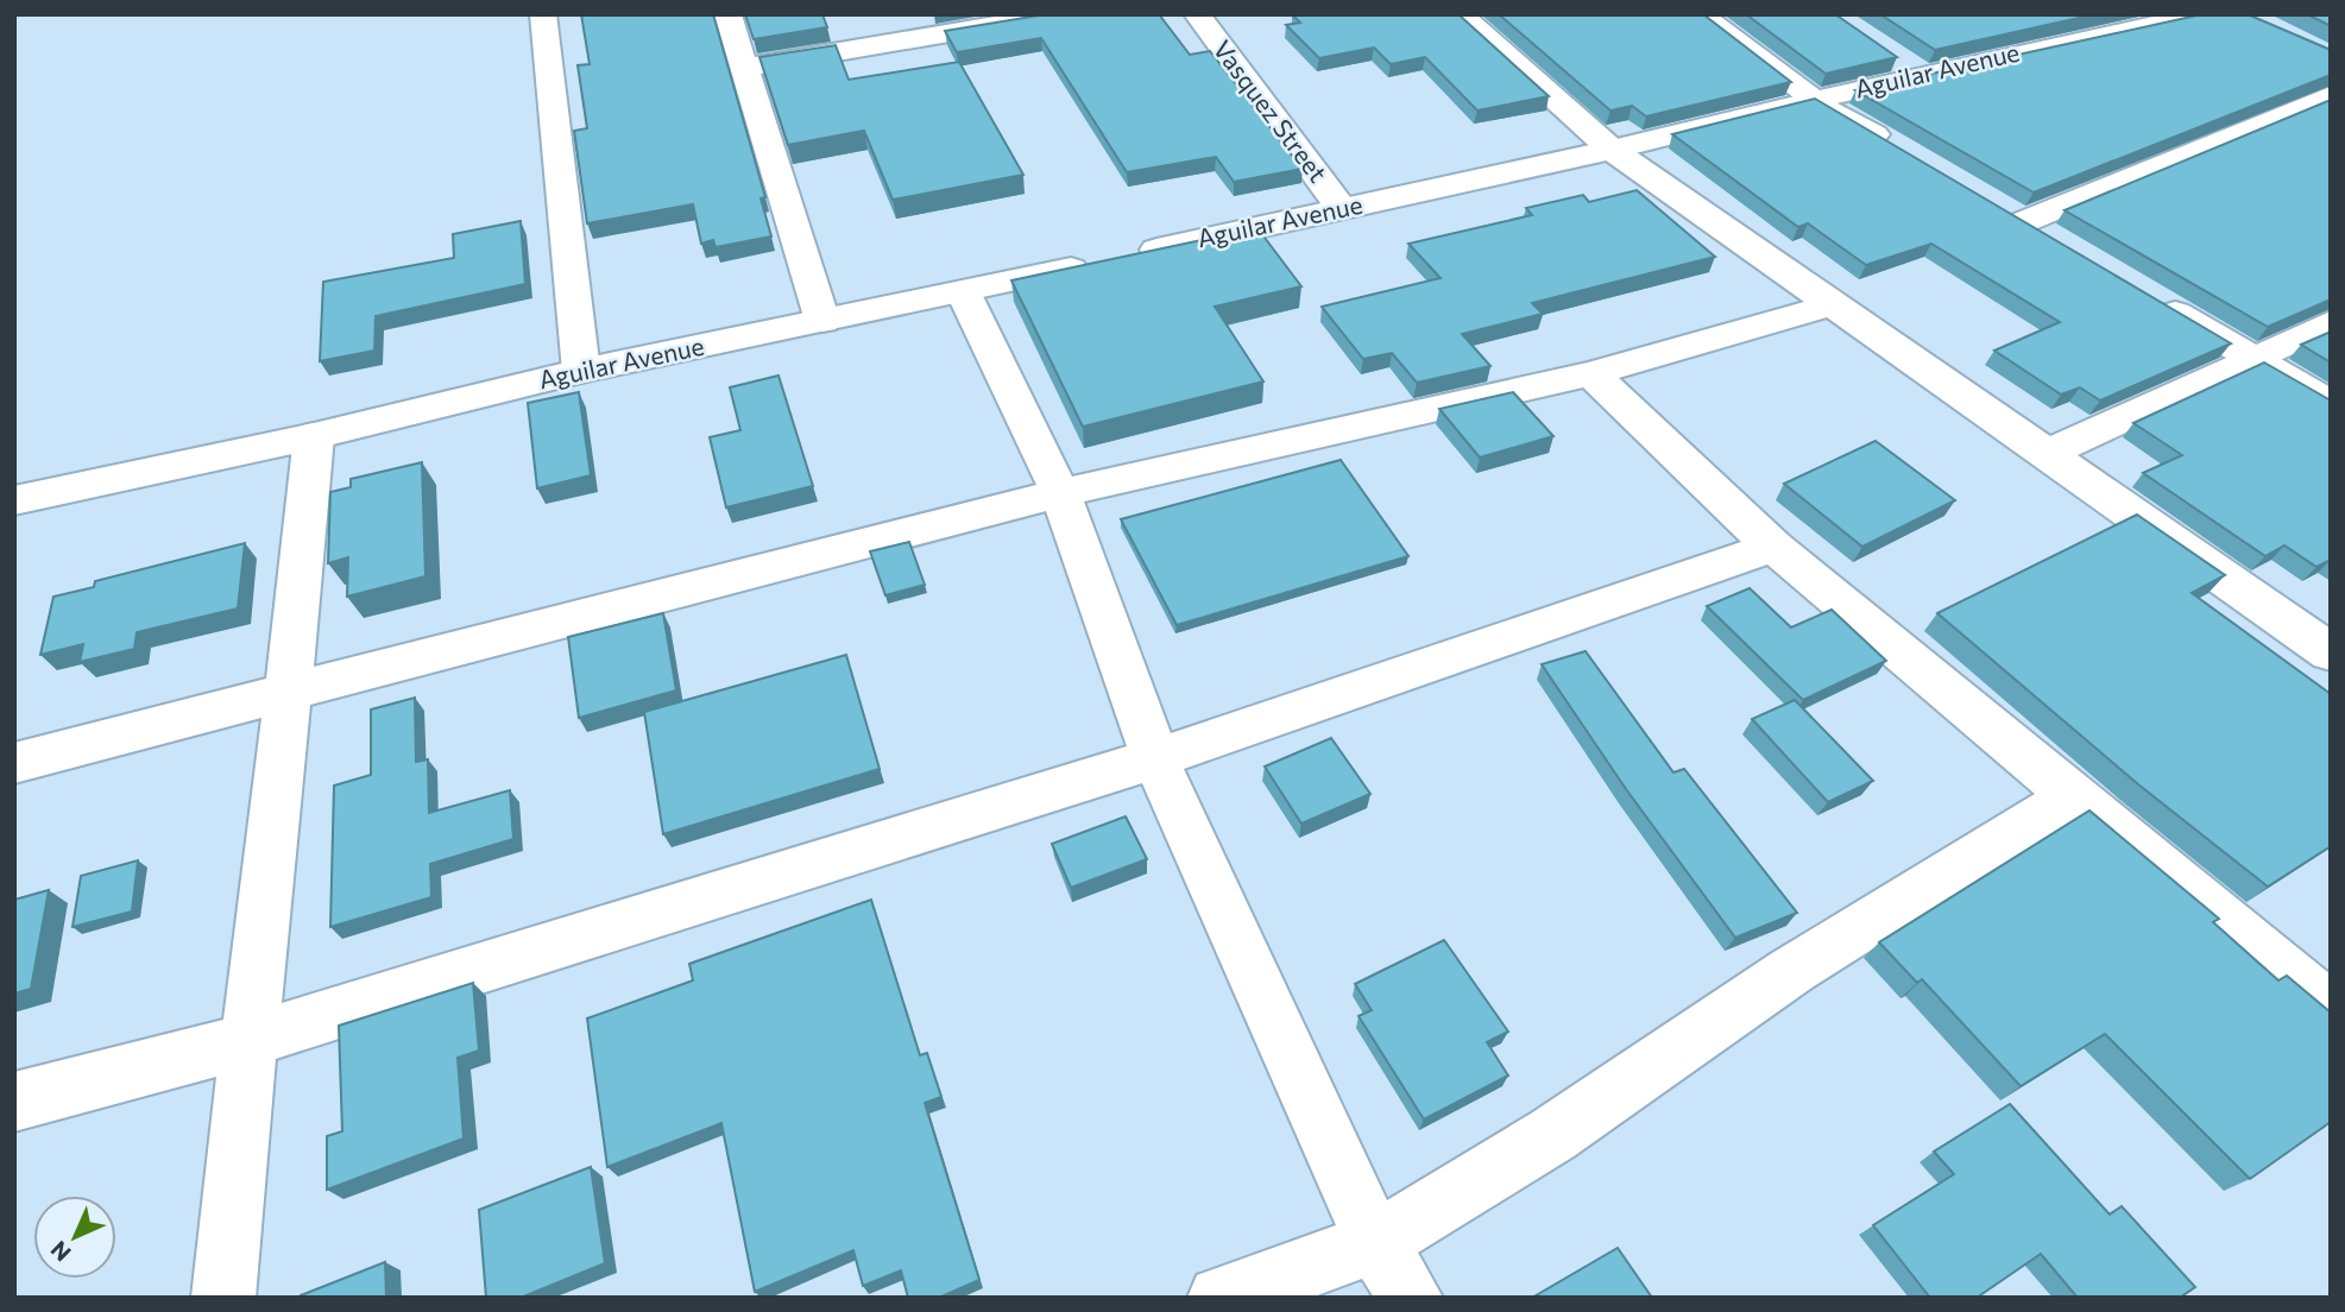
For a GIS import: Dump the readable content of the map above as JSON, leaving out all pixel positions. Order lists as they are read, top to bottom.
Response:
{
  "streets": {
    "street": ["Aguilar Avenue", "Vasquez Street"]
  },
  "crossings": [
    ["Aguilar Avenue", "Vasquez Street"]
  ],
  "north": "bottom left"
}
